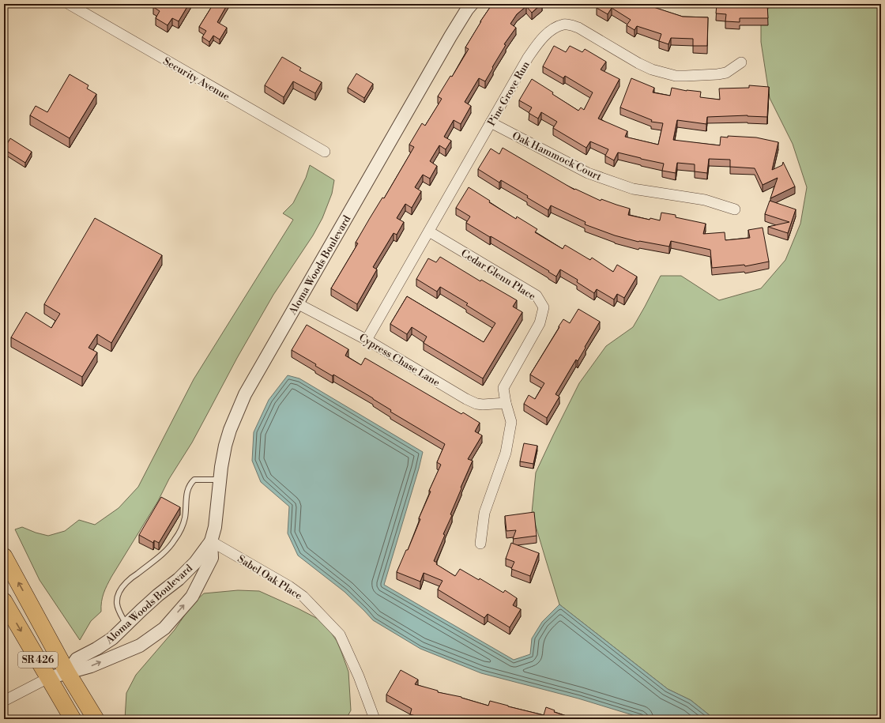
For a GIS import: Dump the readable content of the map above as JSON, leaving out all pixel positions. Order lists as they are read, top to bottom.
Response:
{
  "streets": {
    "main road": ["SR 426"],
    "street": [
      "Security Avenue",
      "Pine Grove Run",
      "Oak Hammock Court",
      "Aloma Woods Boulevard",
      "Cedar Glenn Place",
      "Cypress Chase Lane",
      "Sabel Oak Place"
    ]
  },
  "crossings": [
    ["Pine Grove Run", "Oak Hammock Court"],
    ["Pine Grove Run", "Cedar Glenn Place"],
    ["Pine Grove Run", "Cypress Chase Lane"],
    ["Aloma Woods Boulevard", "Cypress Chase Lane"],
    ["Aloma Woods Boulevard", "Sabel Oak Place"],
    ["Aloma Woods Boulevard", "SR 426"],
    ["Cedar Glenn Place", "Cypress Chase Lane"]
  ]
}
